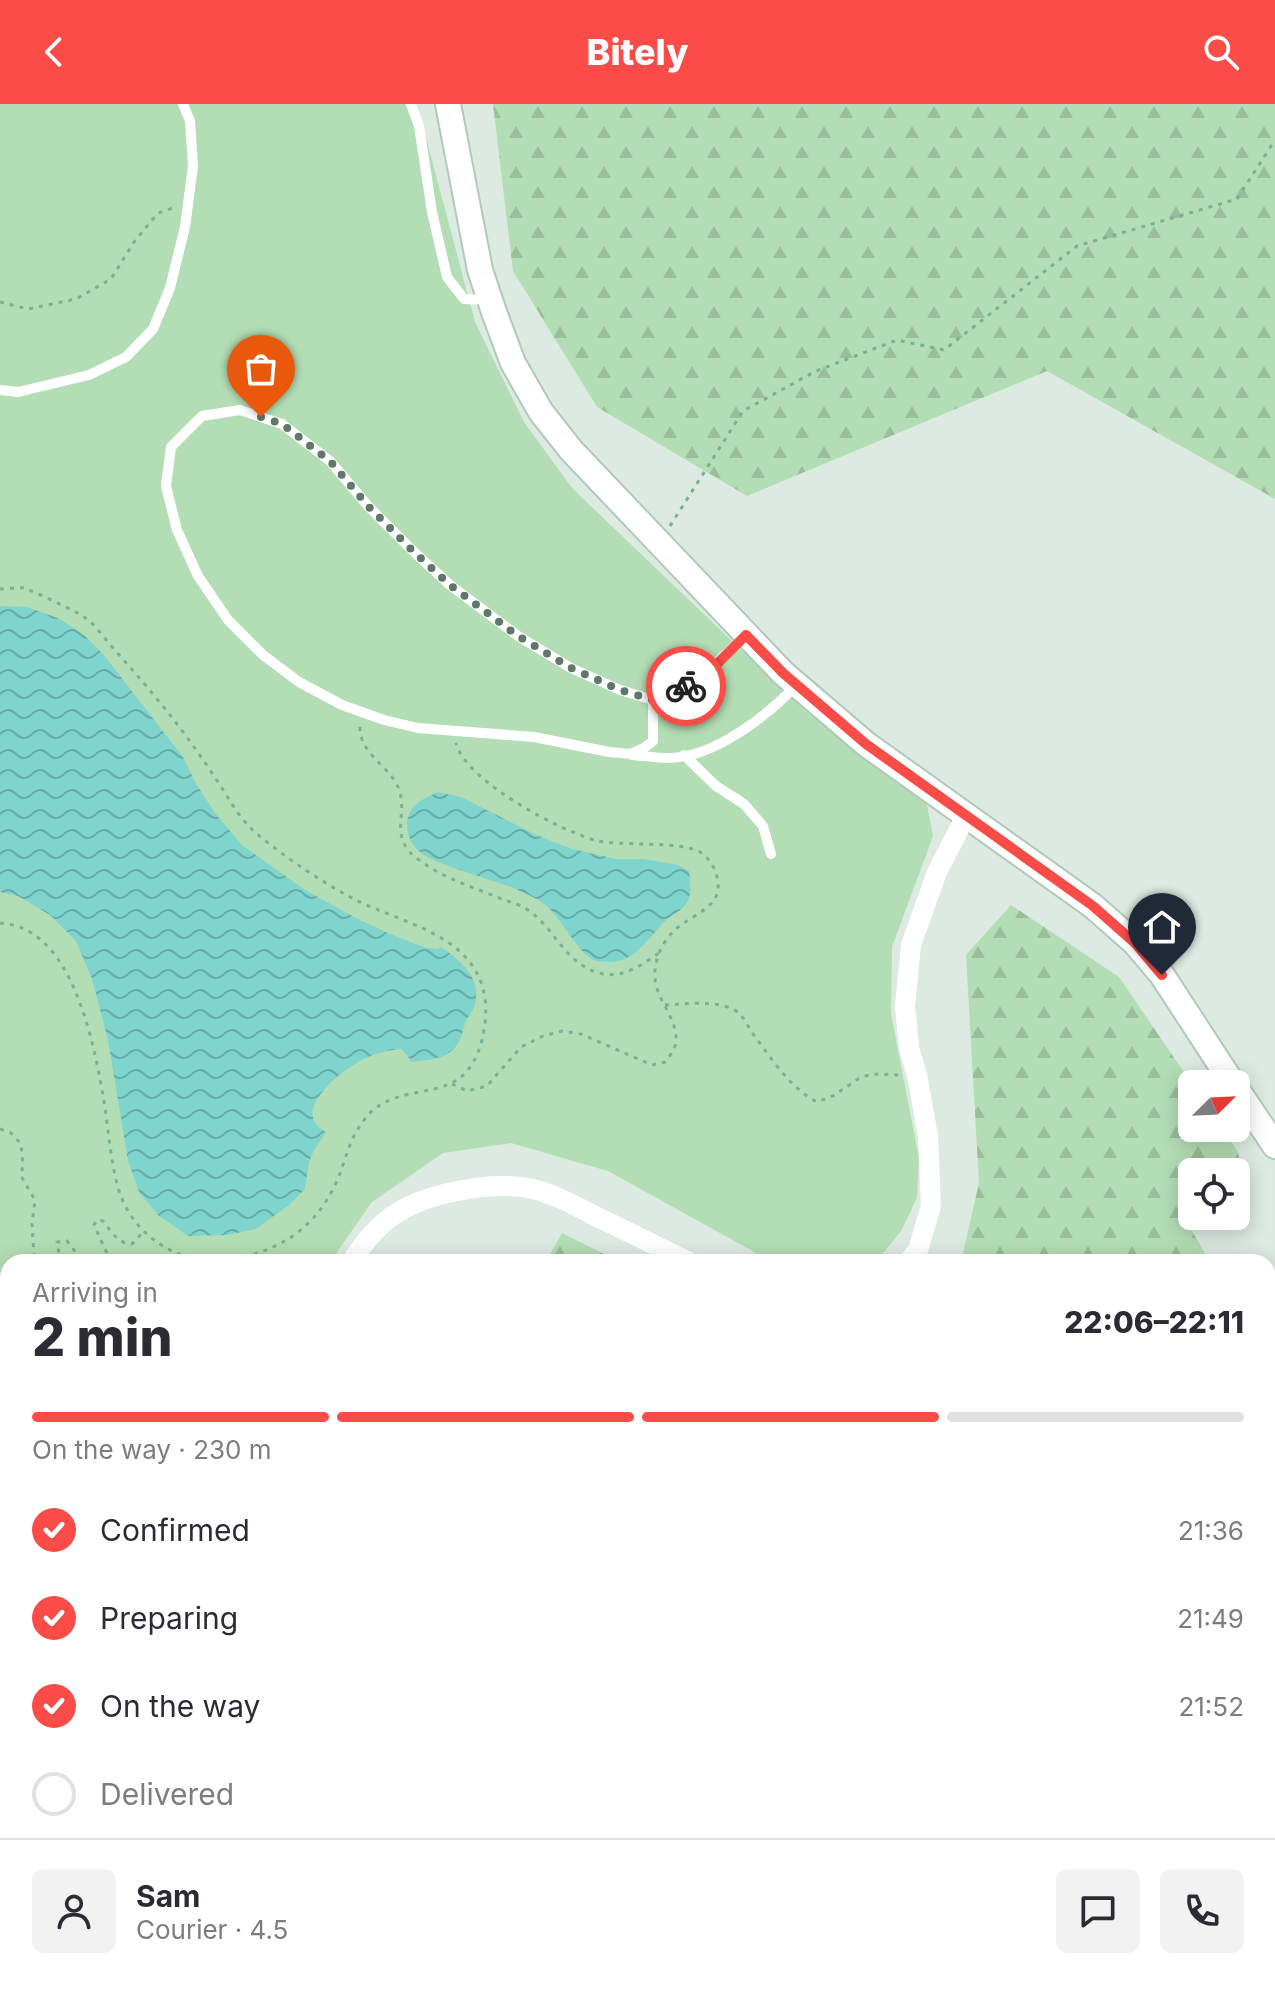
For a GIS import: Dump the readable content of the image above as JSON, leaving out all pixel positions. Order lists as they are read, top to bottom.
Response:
{
  "north": "top right",
  "page": {
    "header": "Bitely",
    "heading": ["2 min", "Arriving in", "22:06–22:11"],
    "panel": ["Sam", "Courier · 4.5"],
    "bar": "On the way · 230 m",
    "list": [
      ["Confirmed", "21:36"],
      ["Preparing", "21:49"],
      ["On the way", "21:52"],
      "Delivered"
    ]
  }
}
